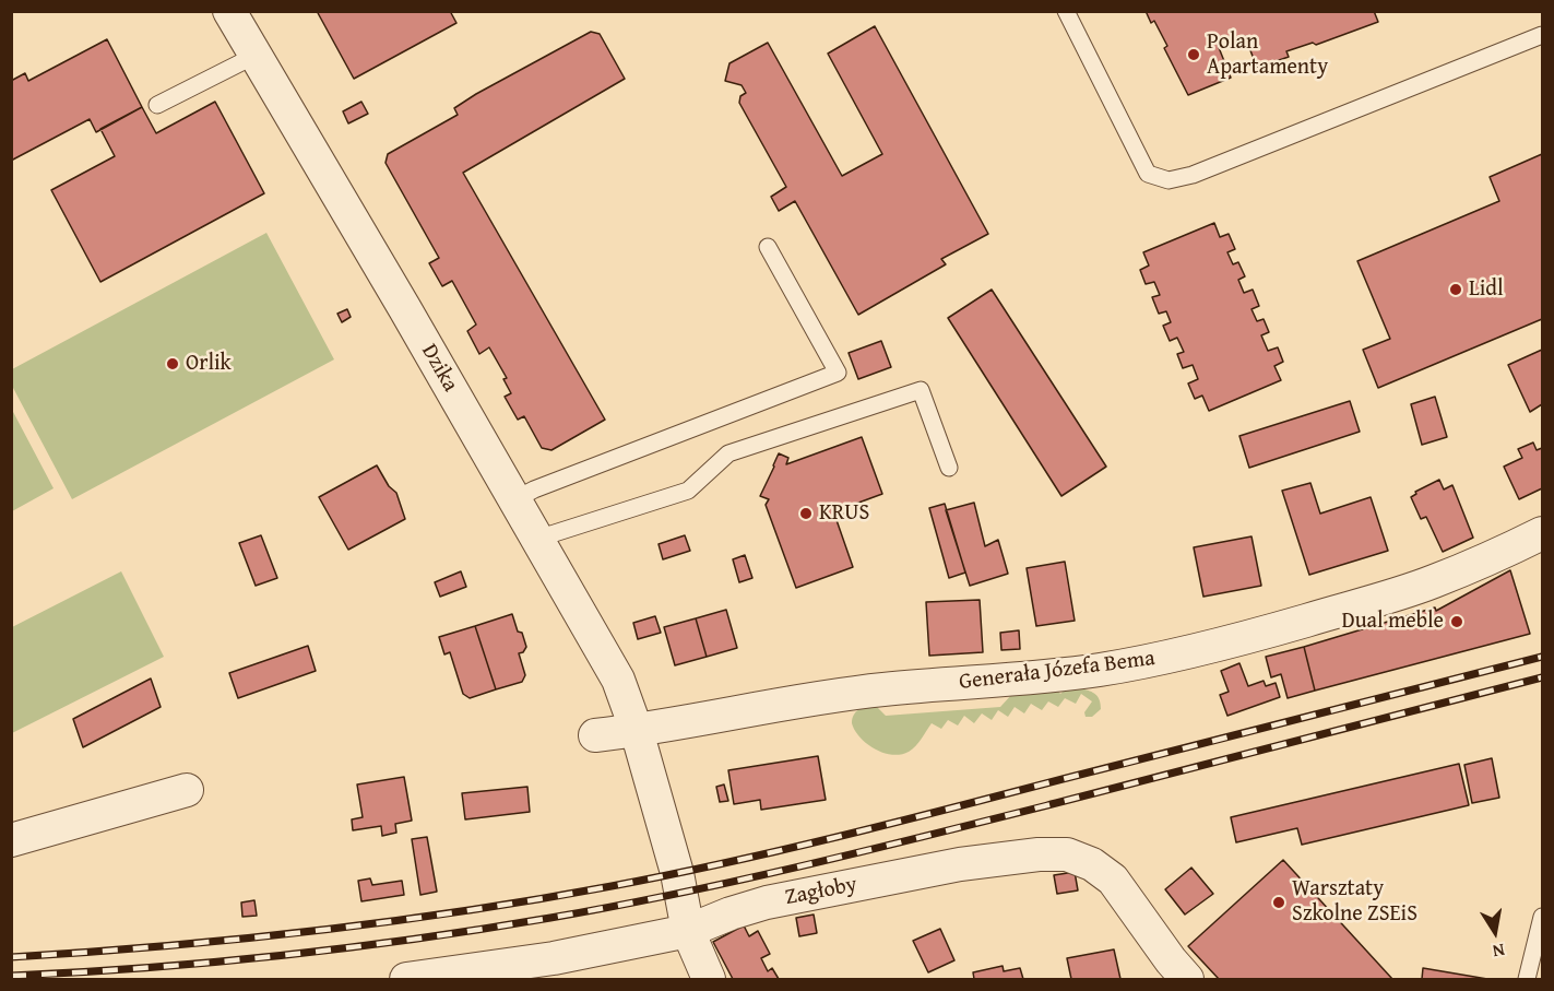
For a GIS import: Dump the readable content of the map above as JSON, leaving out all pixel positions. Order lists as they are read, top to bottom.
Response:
{
  "streets": {
    "street": ["Dzika", "Generała Józefa Bema", "Zagłoby"]
  },
  "crossings": [
    ["Dzika", "Generała Józefa Bema"],
    ["Dzika", "Zagłoby"]
  ],
  "places": [
    "Polan Apartamenty",
    "Lidl",
    "Orlik",
    "KRUS",
    "Dual meble",
    "Warsztaty Szkolne ZSEiS"
  ],
  "north": "bottom"
}
